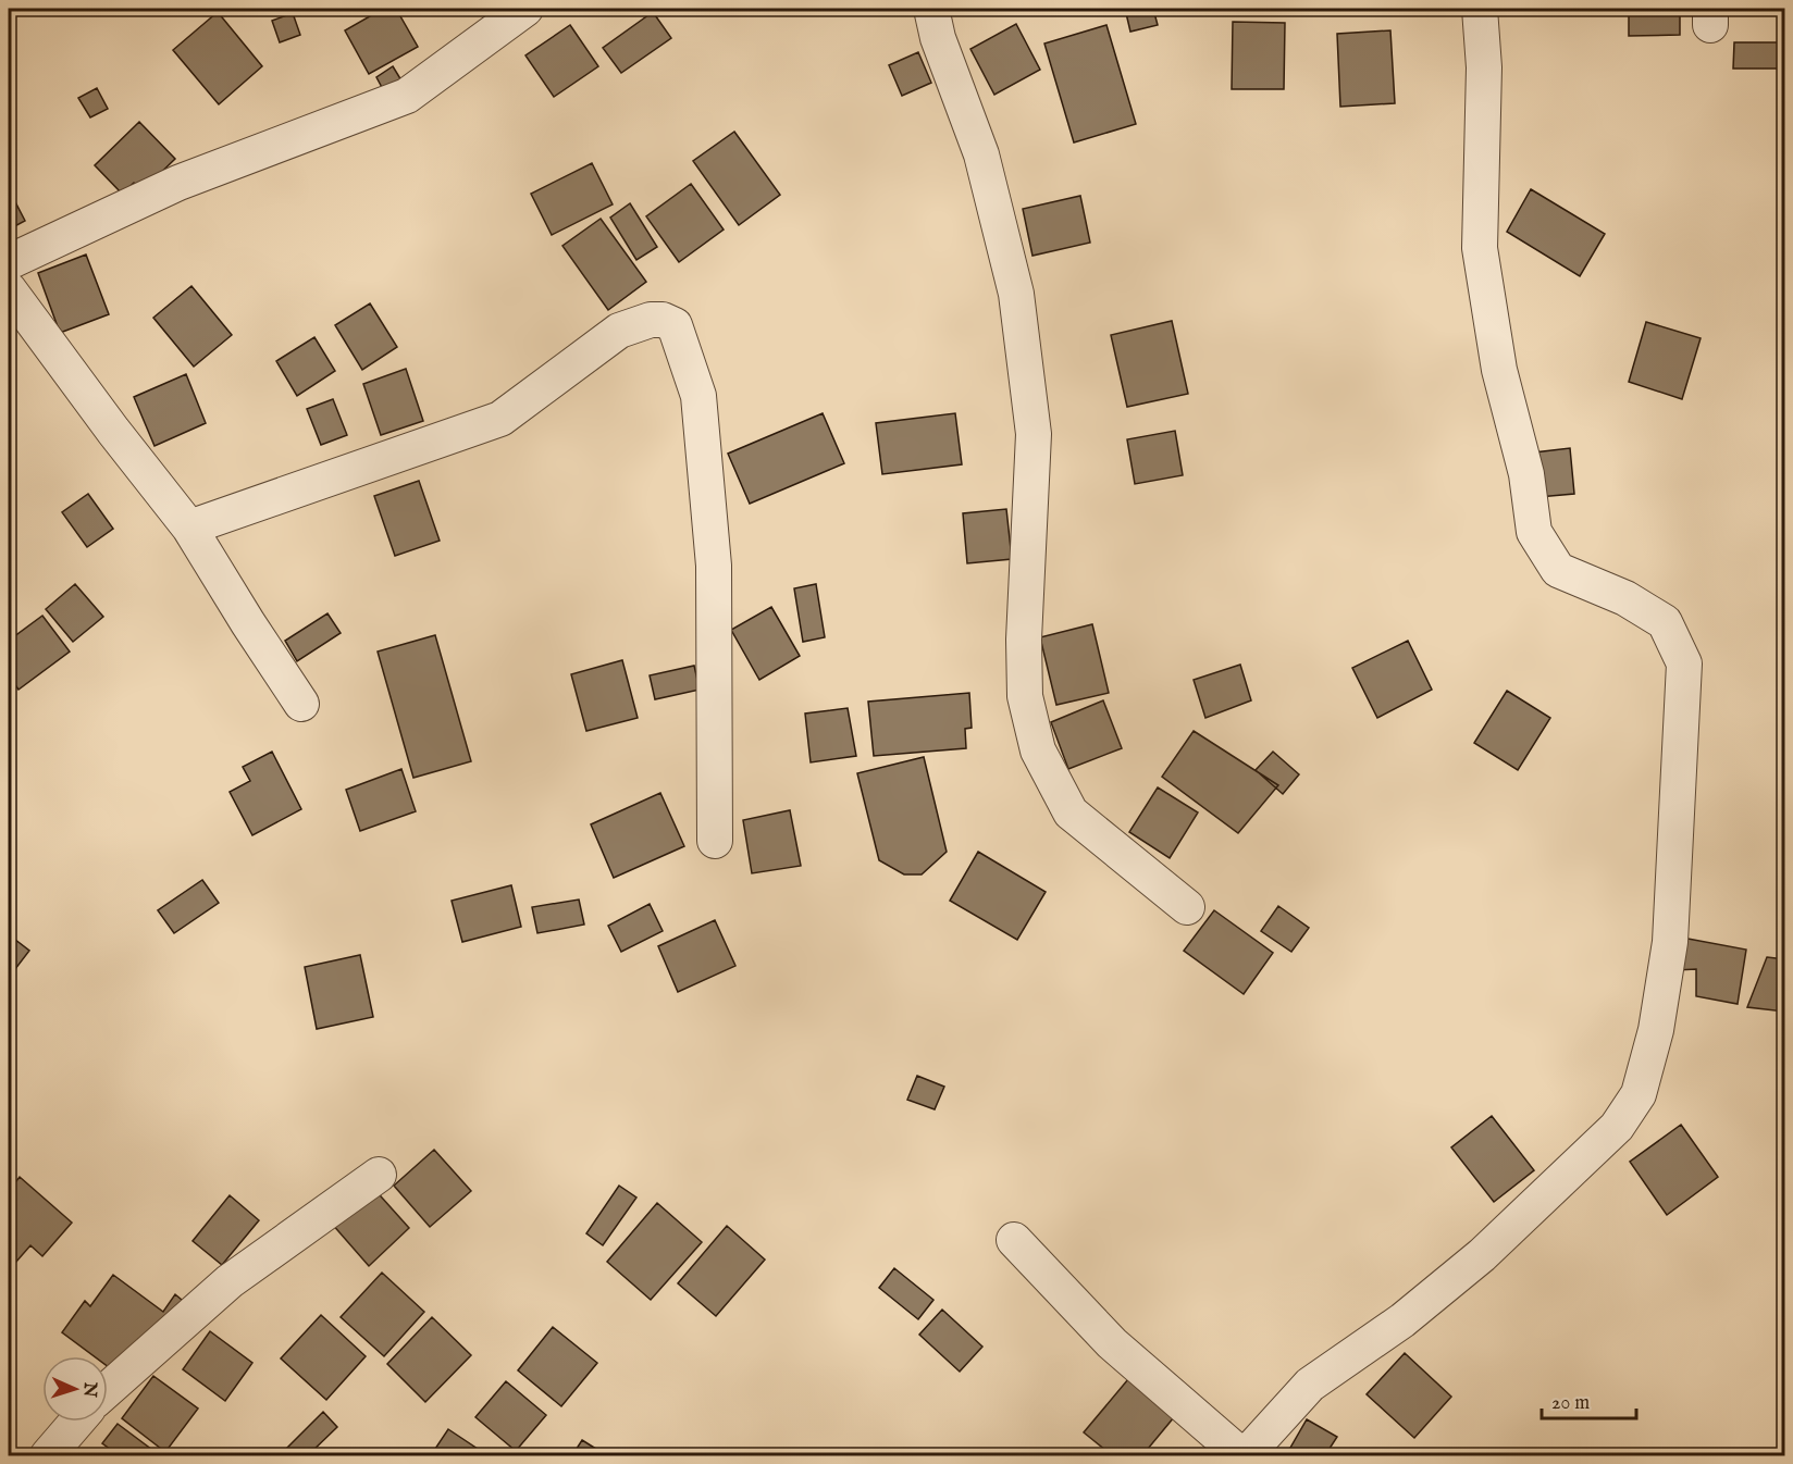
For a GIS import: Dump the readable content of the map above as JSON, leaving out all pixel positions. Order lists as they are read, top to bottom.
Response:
{
  "scale_bar": "20 m",
  "north": "right"
}
